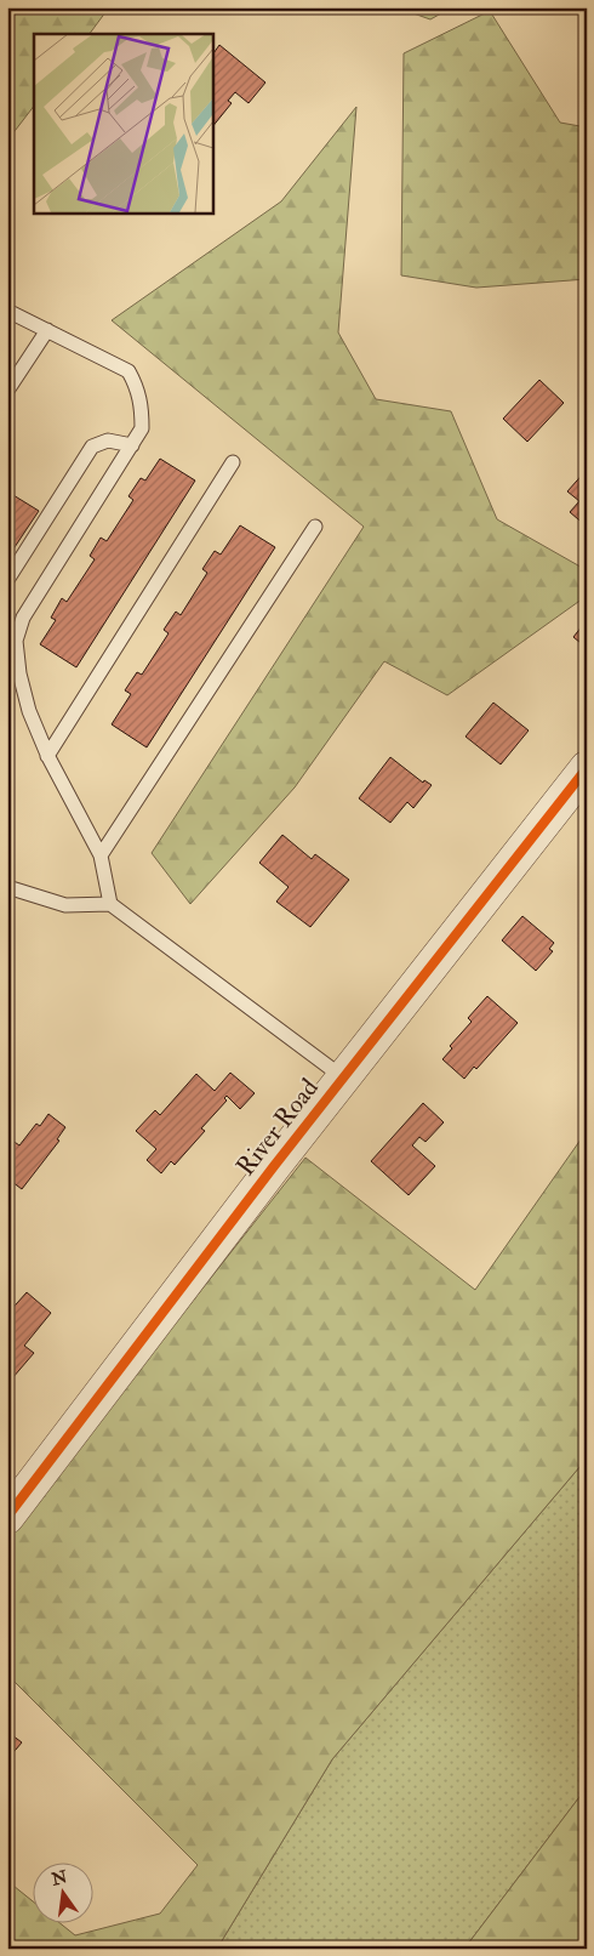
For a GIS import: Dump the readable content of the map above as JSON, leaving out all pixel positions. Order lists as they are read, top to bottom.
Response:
{
  "streets": {
    "street": ["River Road"]
  },
  "north": "top"
}
